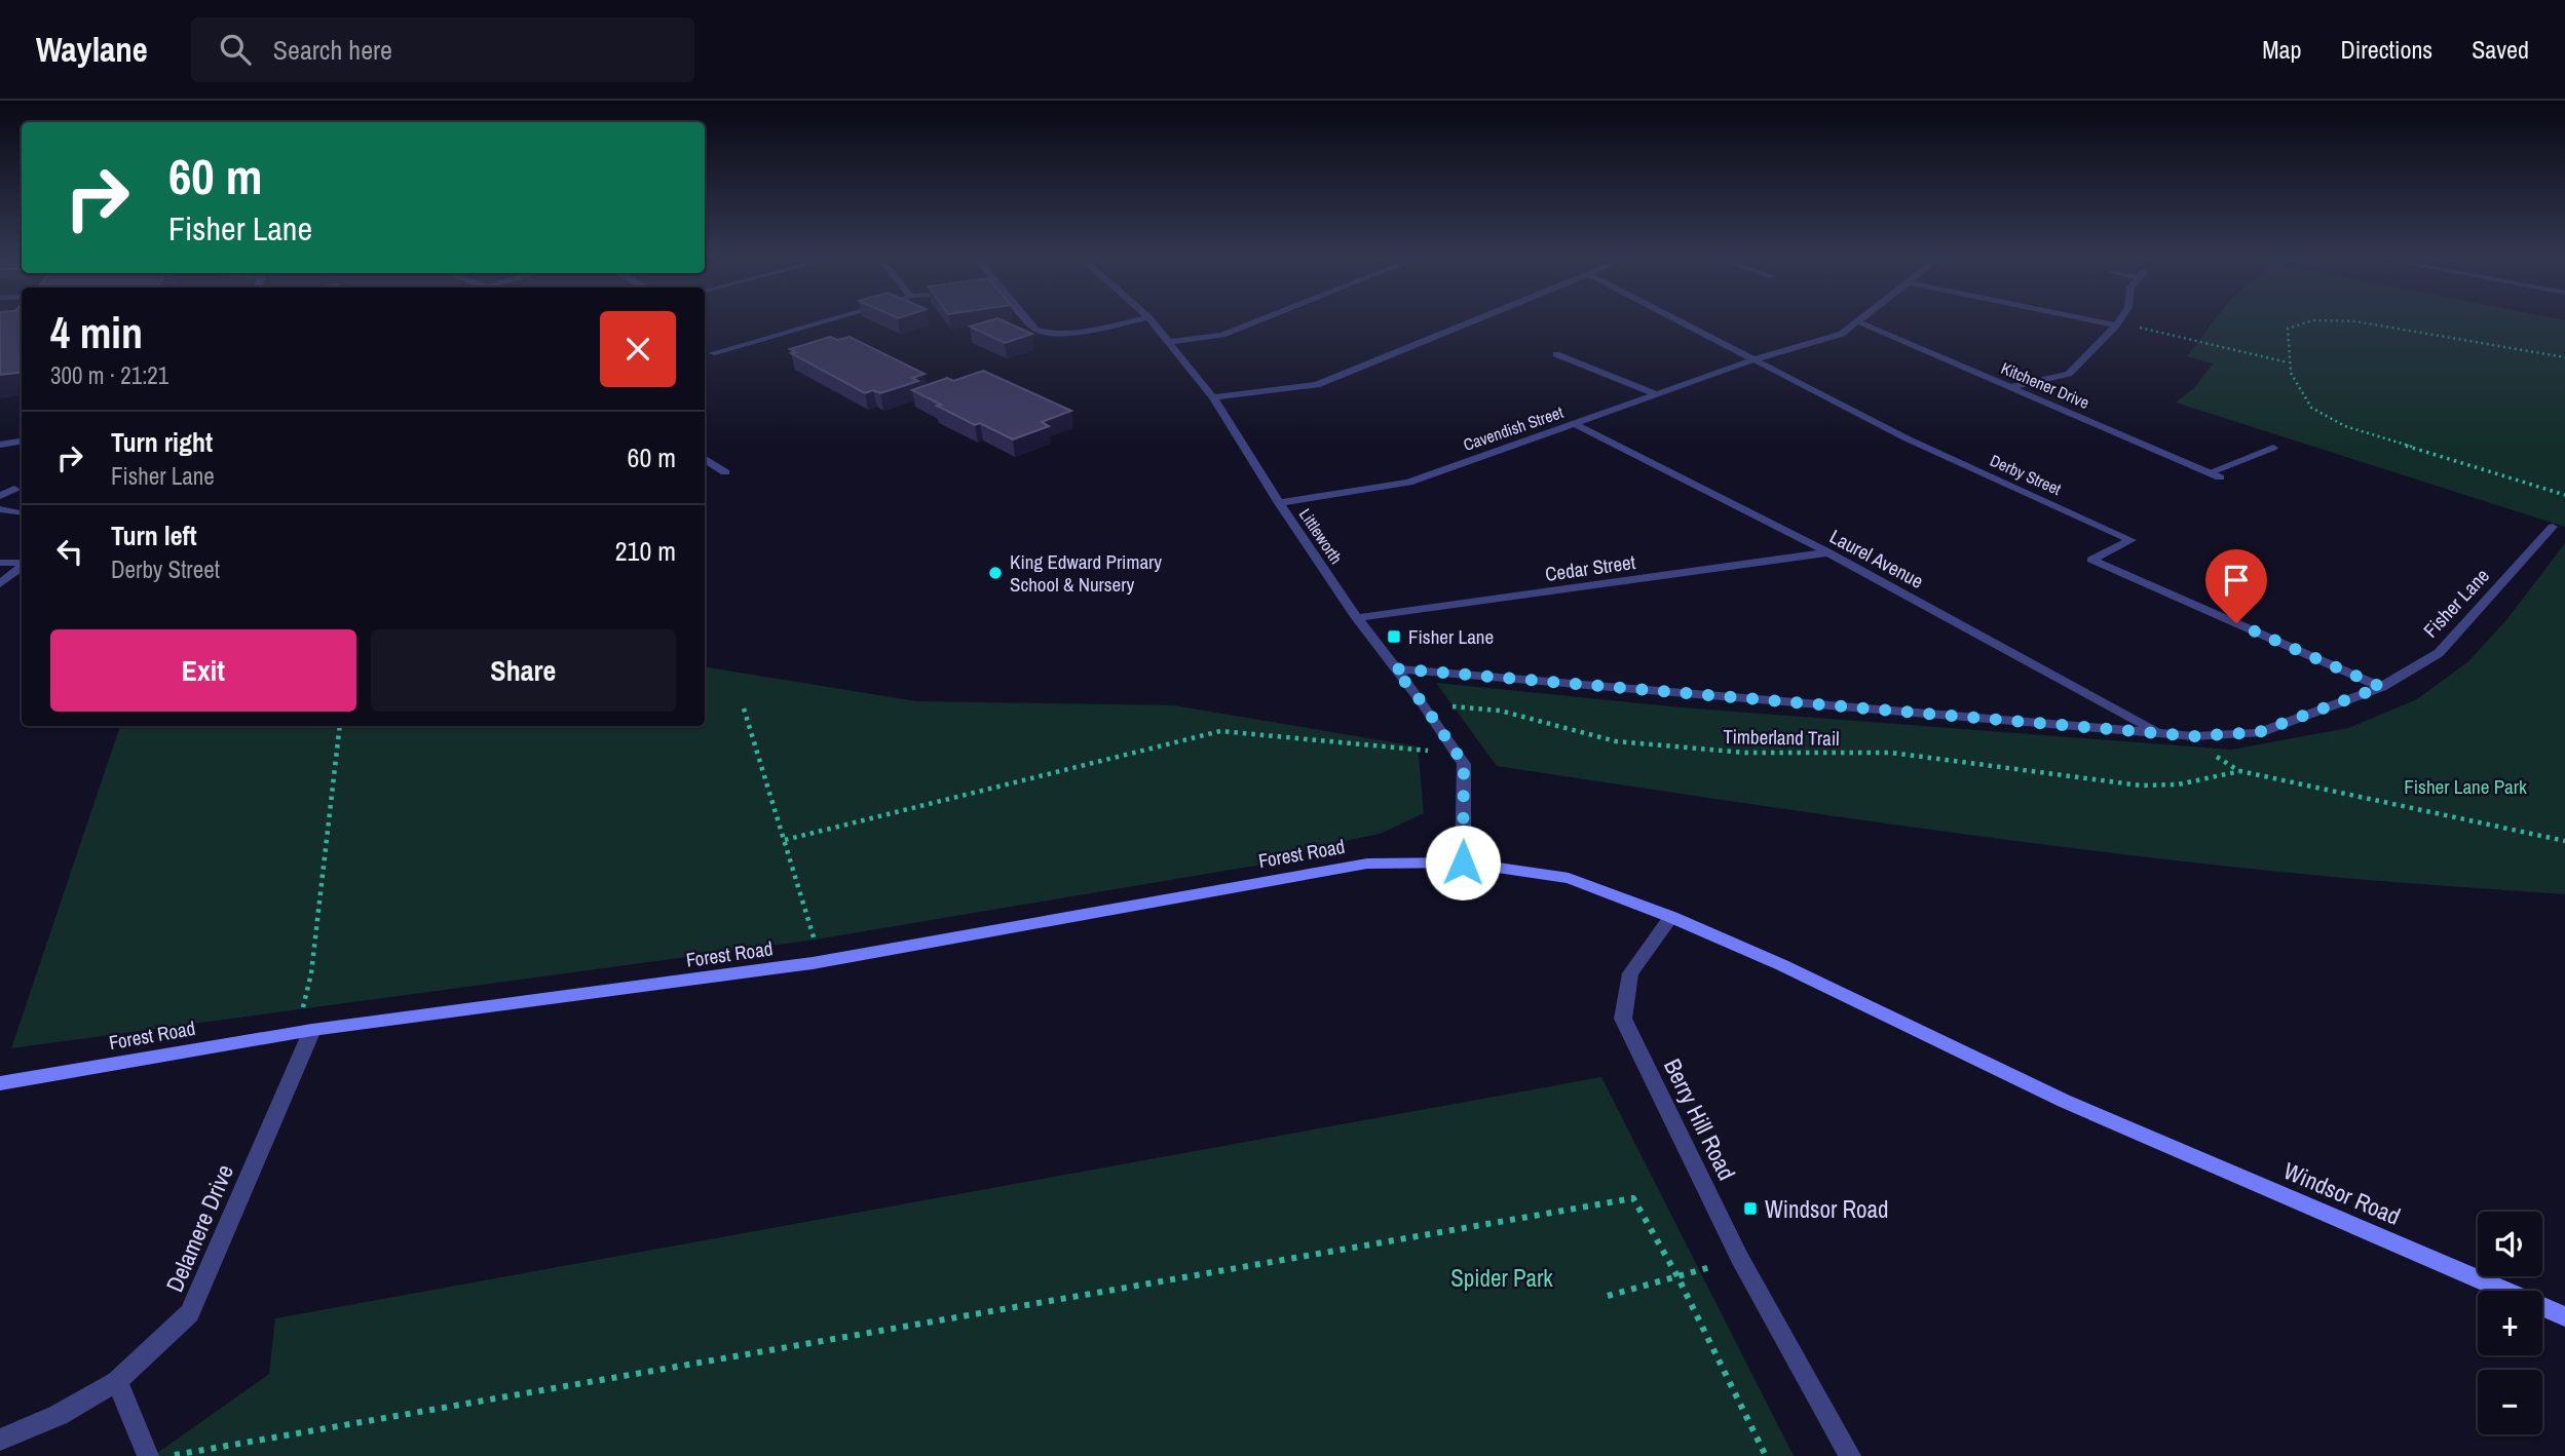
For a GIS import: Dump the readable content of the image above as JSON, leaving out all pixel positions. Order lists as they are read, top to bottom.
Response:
{
  "streets": {
    "main road": ["Forest Road", "Windsor Road"],
    "street": [
      "Kitchener Drive",
      "Cavendish Street",
      "Derby Street",
      "Littleworth",
      "Laurel Avenue",
      "Cedar Street",
      "Fisher Lane",
      "Berry Hill Road",
      "Delamere Drive"
    ],
    "path": ["Timberland Trail"]
  },
  "crossings": [
    ["Kitchener Drive", "Cavendish Street"],
    ["Cavendish Street", "Derby Street"],
    ["Cavendish Street", "Littleworth"],
    ["Cavendish Street", "Laurel Avenue"],
    ["Derby Street", "Fisher Lane"],
    ["Littleworth", "Cedar Street"],
    ["Littleworth", "Fisher Lane"],
    ["Littleworth", "Timberland Trail"],
    ["Littleworth", "Forest Road"],
    ["Littleworth", "Windsor Road"],
    ["Laurel Avenue", "Cedar Street"],
    ["Laurel Avenue", "Fisher Lane"],
    ["Forest Road", "Windsor Road"],
    ["Forest Road", "Delamere Drive"],
    ["Berry Hill Road", "Windsor Road"]
  ],
  "parks": ["Fisher Lane Park", "Spider Park"],
  "places": {
    "other": ["King Edward Primary School & Nursery"],
    "transit": ["Fisher Lane", "Windsor Road"]
  },
  "page": {
    "header": "Waylane",
    "search": "Search here",
    "nav": ["Map", "Directions", "Saved"],
    "turn": ["60 m", "Fisher Lane"],
    "heading": ["4 min", "300 m · 21:21"],
    "list": [
      {
        "name": "Turn right",
        "note": "Fisher Lane",
        "value": "60 m"
      },
      {
        "name": "Turn left",
        "note": "Derby Street",
        "value": "210 m"
      }
    ],
    "buttons": ["Exit", "Share"],
    "map_buttons": ["+", "−"]
  }
}
